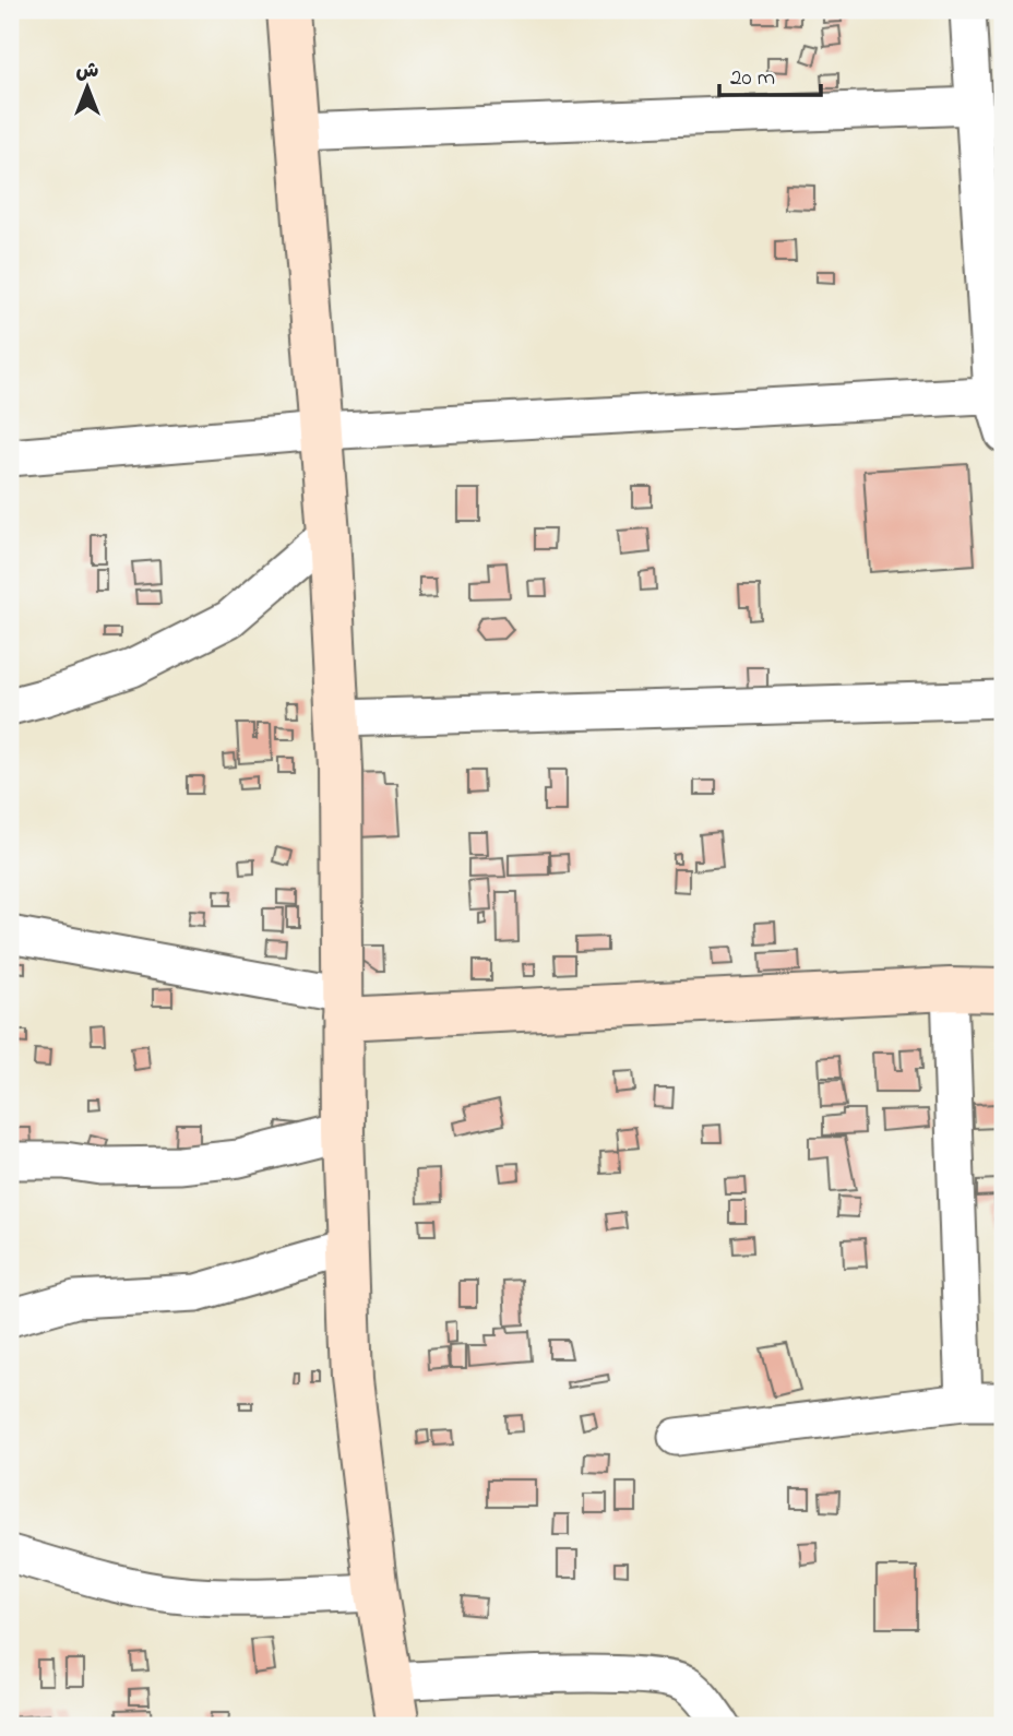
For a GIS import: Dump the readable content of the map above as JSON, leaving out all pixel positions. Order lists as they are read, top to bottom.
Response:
{
  "scale_bar": "20 m",
  "north": "top"
}
